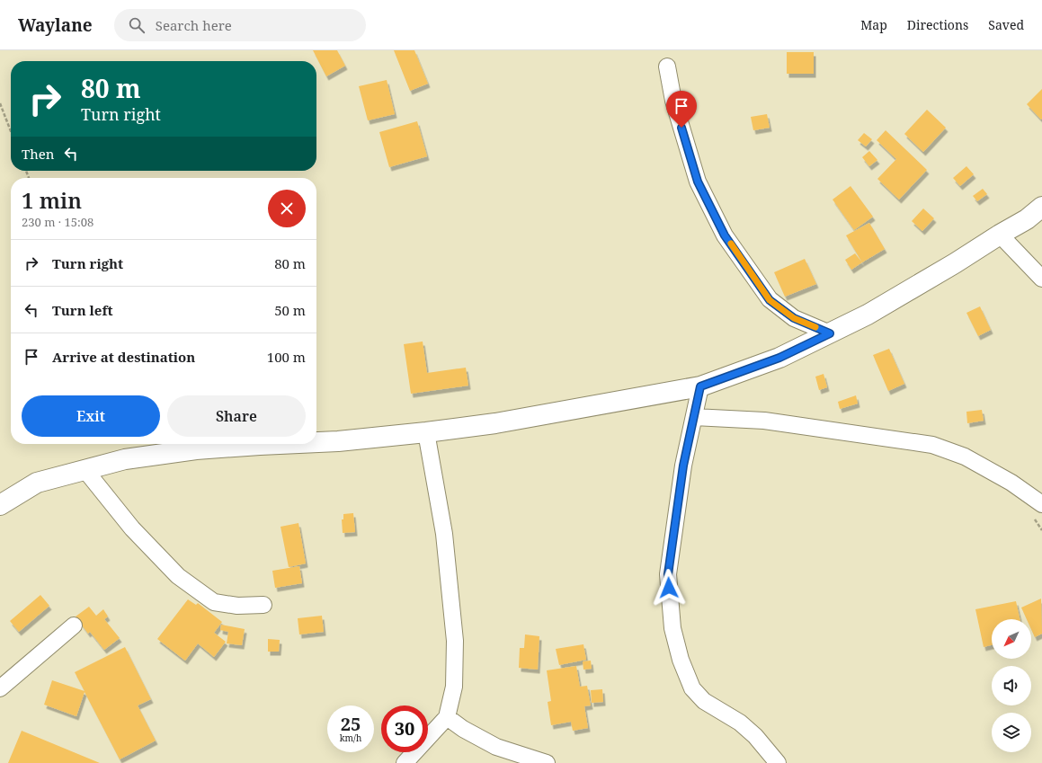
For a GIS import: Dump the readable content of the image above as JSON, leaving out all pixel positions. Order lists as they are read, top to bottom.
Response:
{
  "north": "bottom left",
  "page": {
    "header": "Waylane",
    "search": "Search here",
    "nav": ["Map", "Directions", "Saved"],
    "turn": ["80 m", "Turn right"],
    "then": "Then",
    "heading": ["1 min", "230 m · 15:08"],
    "list": [
      {
        "name": "Turn right",
        "value": "80 m"
      },
      {
        "name": "Turn left",
        "value": "50 m"
      },
      {
        "name": "Arrive at destination",
        "value": "100 m"
      }
    ],
    "buttons": ["Exit", "Share"],
    "speed": "25 km/h",
    "limit": "30"
  }
}
